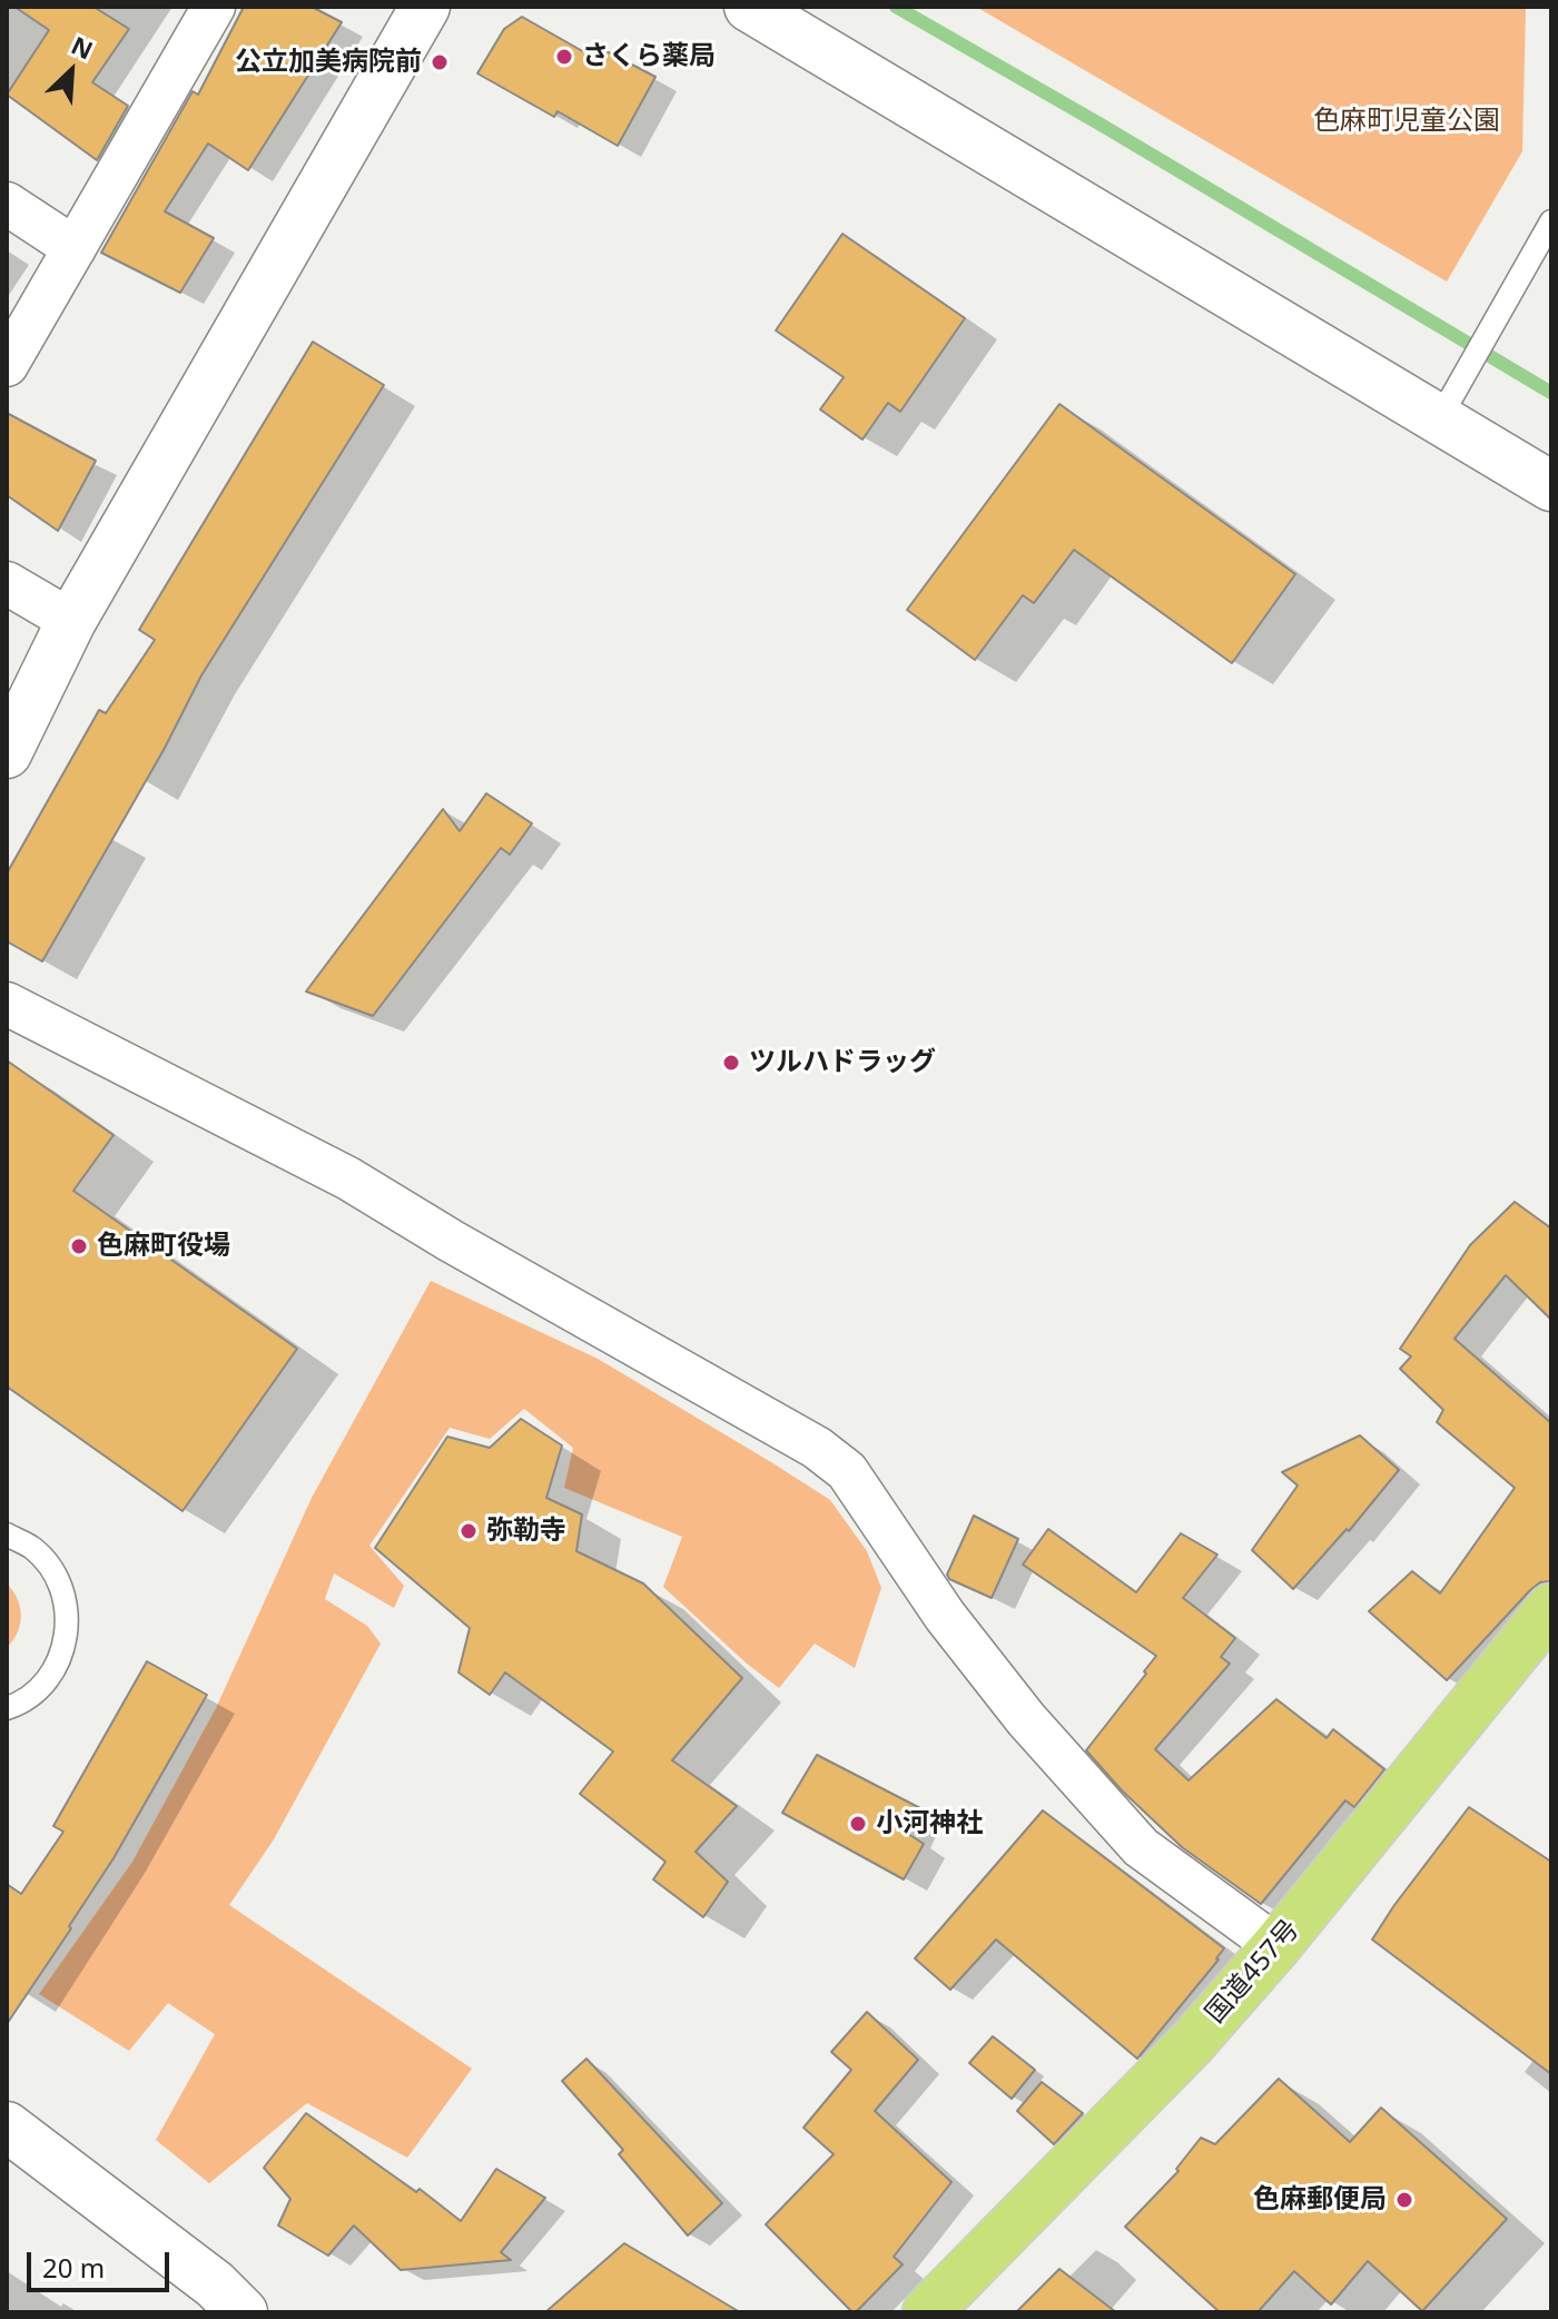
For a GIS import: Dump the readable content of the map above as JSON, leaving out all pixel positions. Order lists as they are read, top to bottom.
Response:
{
  "streets": {
    "highway": ["国道457号"]
  },
  "parks": ["色麻町児童公園"],
  "places": [
    "さくら薬局",
    "公立加美病院前",
    "ツルハドラッグ",
    "色麻町役場",
    "弥勒寺",
    "小河神社",
    "色麻郵便局"
  ],
  "scale_bar": "20 m",
  "north": "top right"
}
